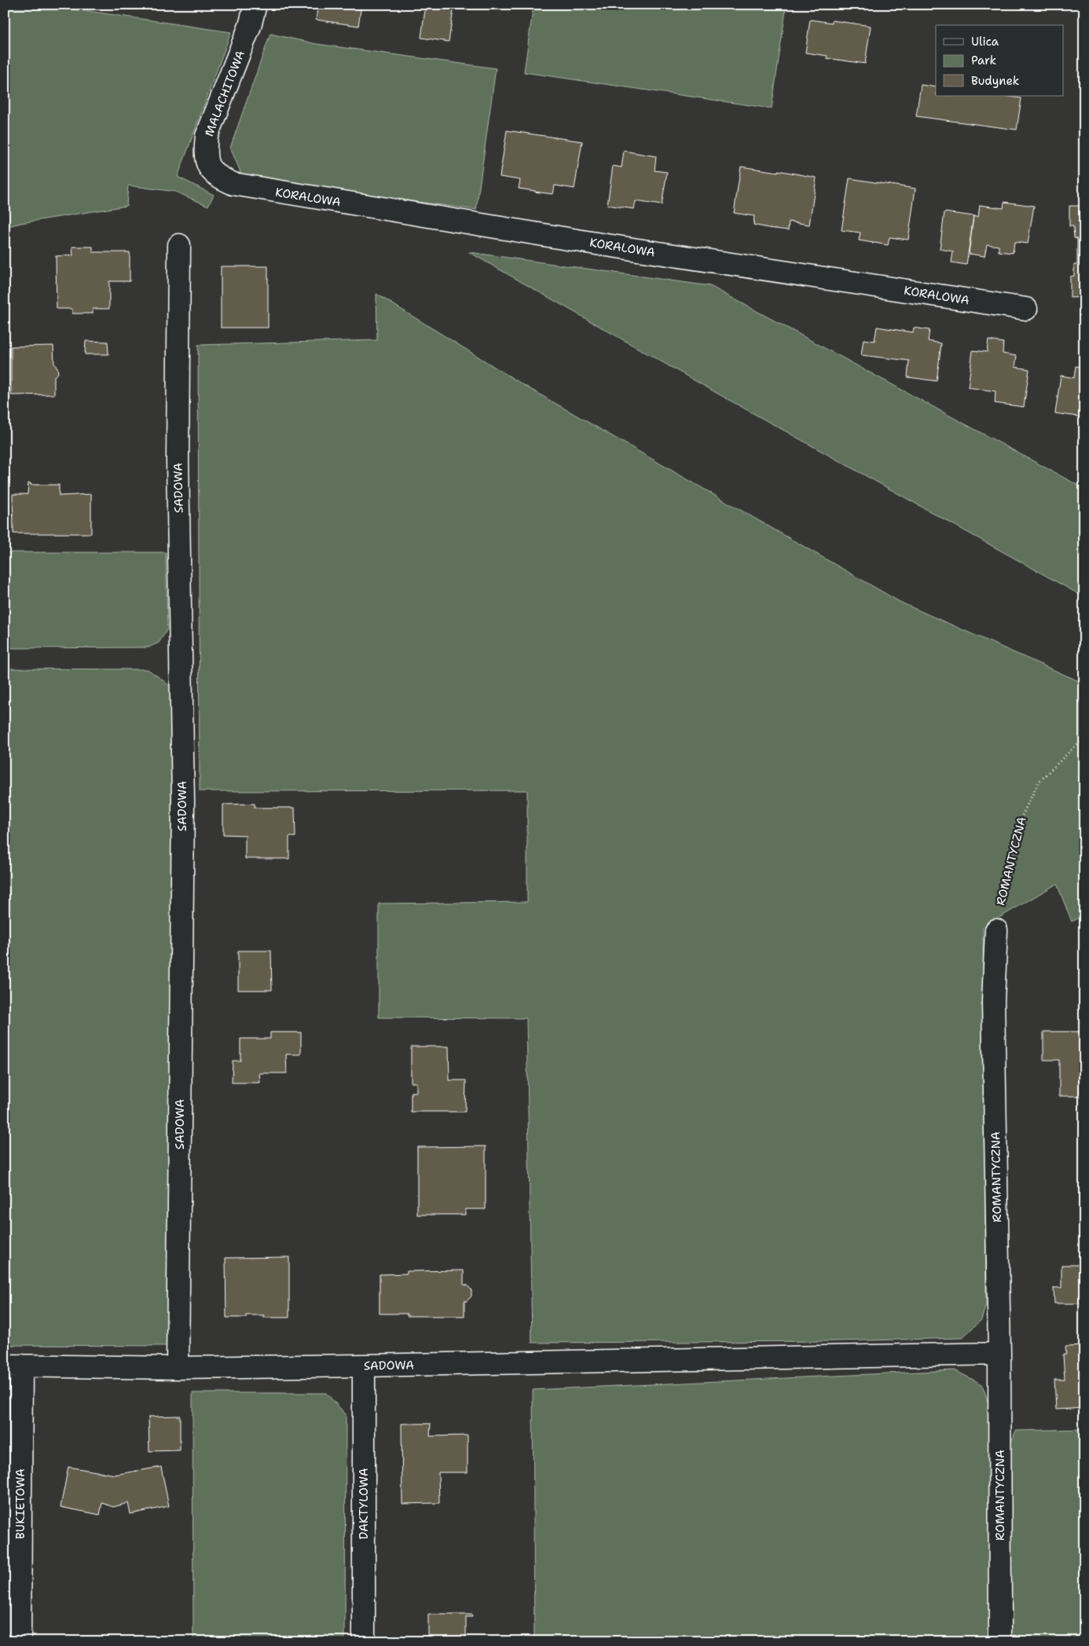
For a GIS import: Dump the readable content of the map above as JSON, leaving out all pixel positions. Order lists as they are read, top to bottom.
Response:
{
  "streets": {
    "street": [
      "MALACHITOWA",
      "KORALOWA",
      "SADOWA",
      "ROMANTYCZNA",
      "BUKIETOWA",
      "DAKTYLOWA"
    ]
  },
  "crossings": [
    ["MALACHITOWA", "KORALOWA"],
    ["SADOWA", "ROMANTYCZNA"],
    ["SADOWA", "BUKIETOWA"],
    ["SADOWA", "DAKTYLOWA"]
  ],
  "legend": ["Ulica", "Park", "Budynek"]
}
